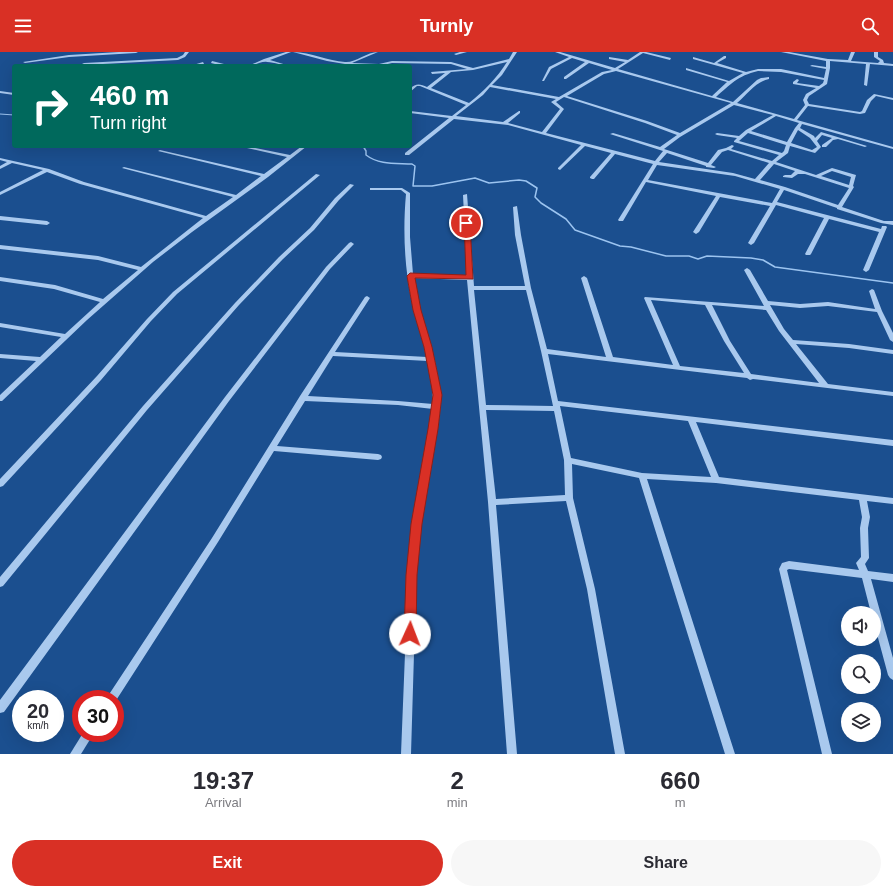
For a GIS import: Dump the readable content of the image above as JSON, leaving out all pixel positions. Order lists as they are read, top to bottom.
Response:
{
  "page": {
    "header": "Turnly",
    "turn": ["460 m", "Turn right"],
    "speed": "20 km/h",
    "limit": "30",
    "eta": [
      "19:37",
      "Arrival",
      "2",
      "min",
      "660",
      "m"
    ],
    "buttons": ["Exit", "Share"]
  }
}
